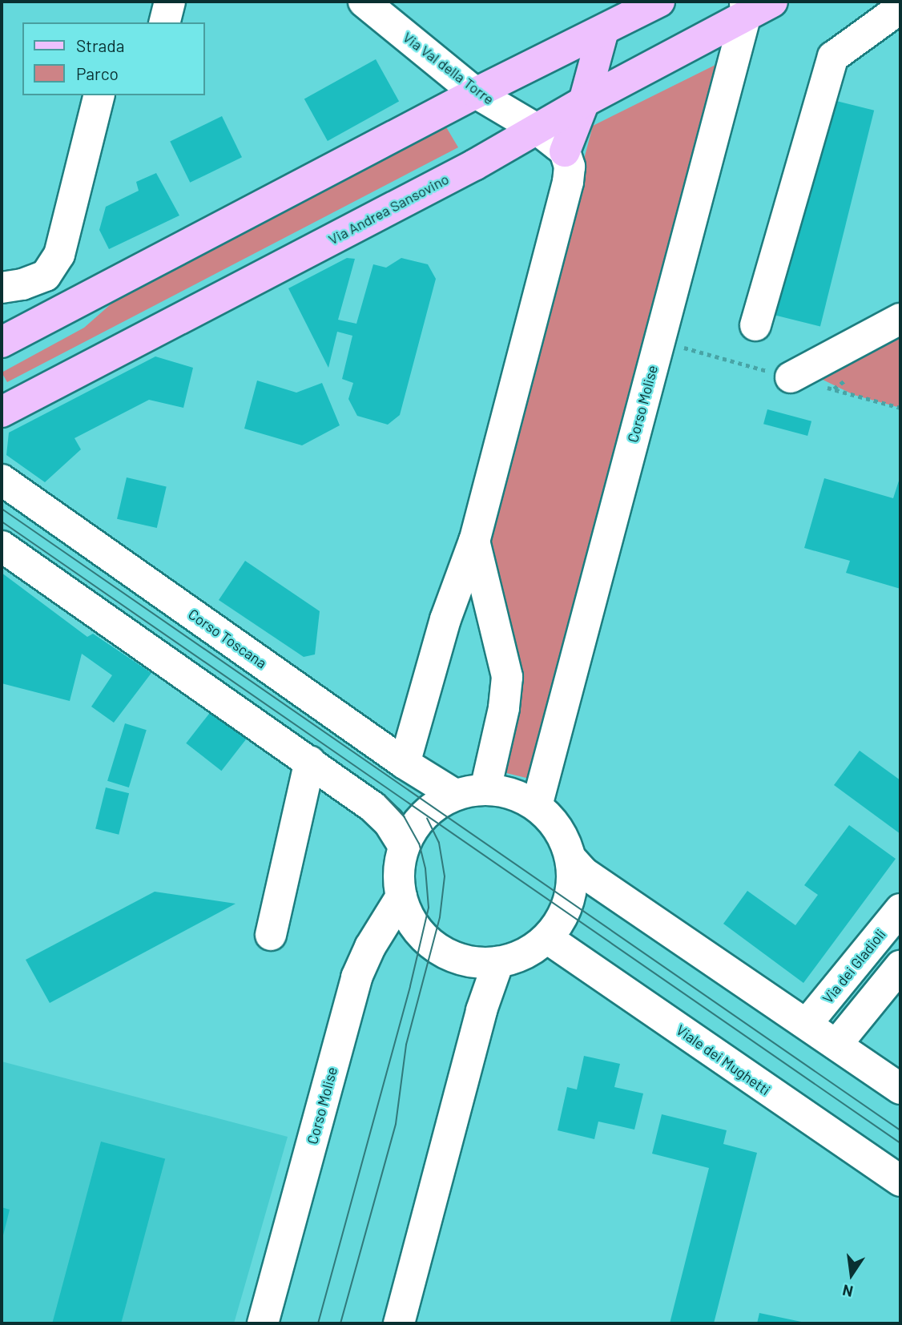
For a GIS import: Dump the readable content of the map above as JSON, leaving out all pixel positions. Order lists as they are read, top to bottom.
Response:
{
  "streets": {
    "main road": ["Via Andrea Sansovino"],
    "street": [
      "Via Val della Torre",
      "Corso Molise",
      "Corso Toscana",
      "Via dei Gladioli",
      "Viale dei Mughetti"
    ]
  },
  "crossings": [
    ["Via Val della Torre", "Via Andrea Sansovino"],
    ["Via Andrea Sansovino", "Corso Molise"],
    ["Corso Molise", "Corso Toscana"],
    ["Corso Molise", "Viale dei Mughetti"],
    ["Corso Toscana", "Viale dei Mughetti"]
  ],
  "legend": ["Strada", "Parco"],
  "north": "bottom"
}
